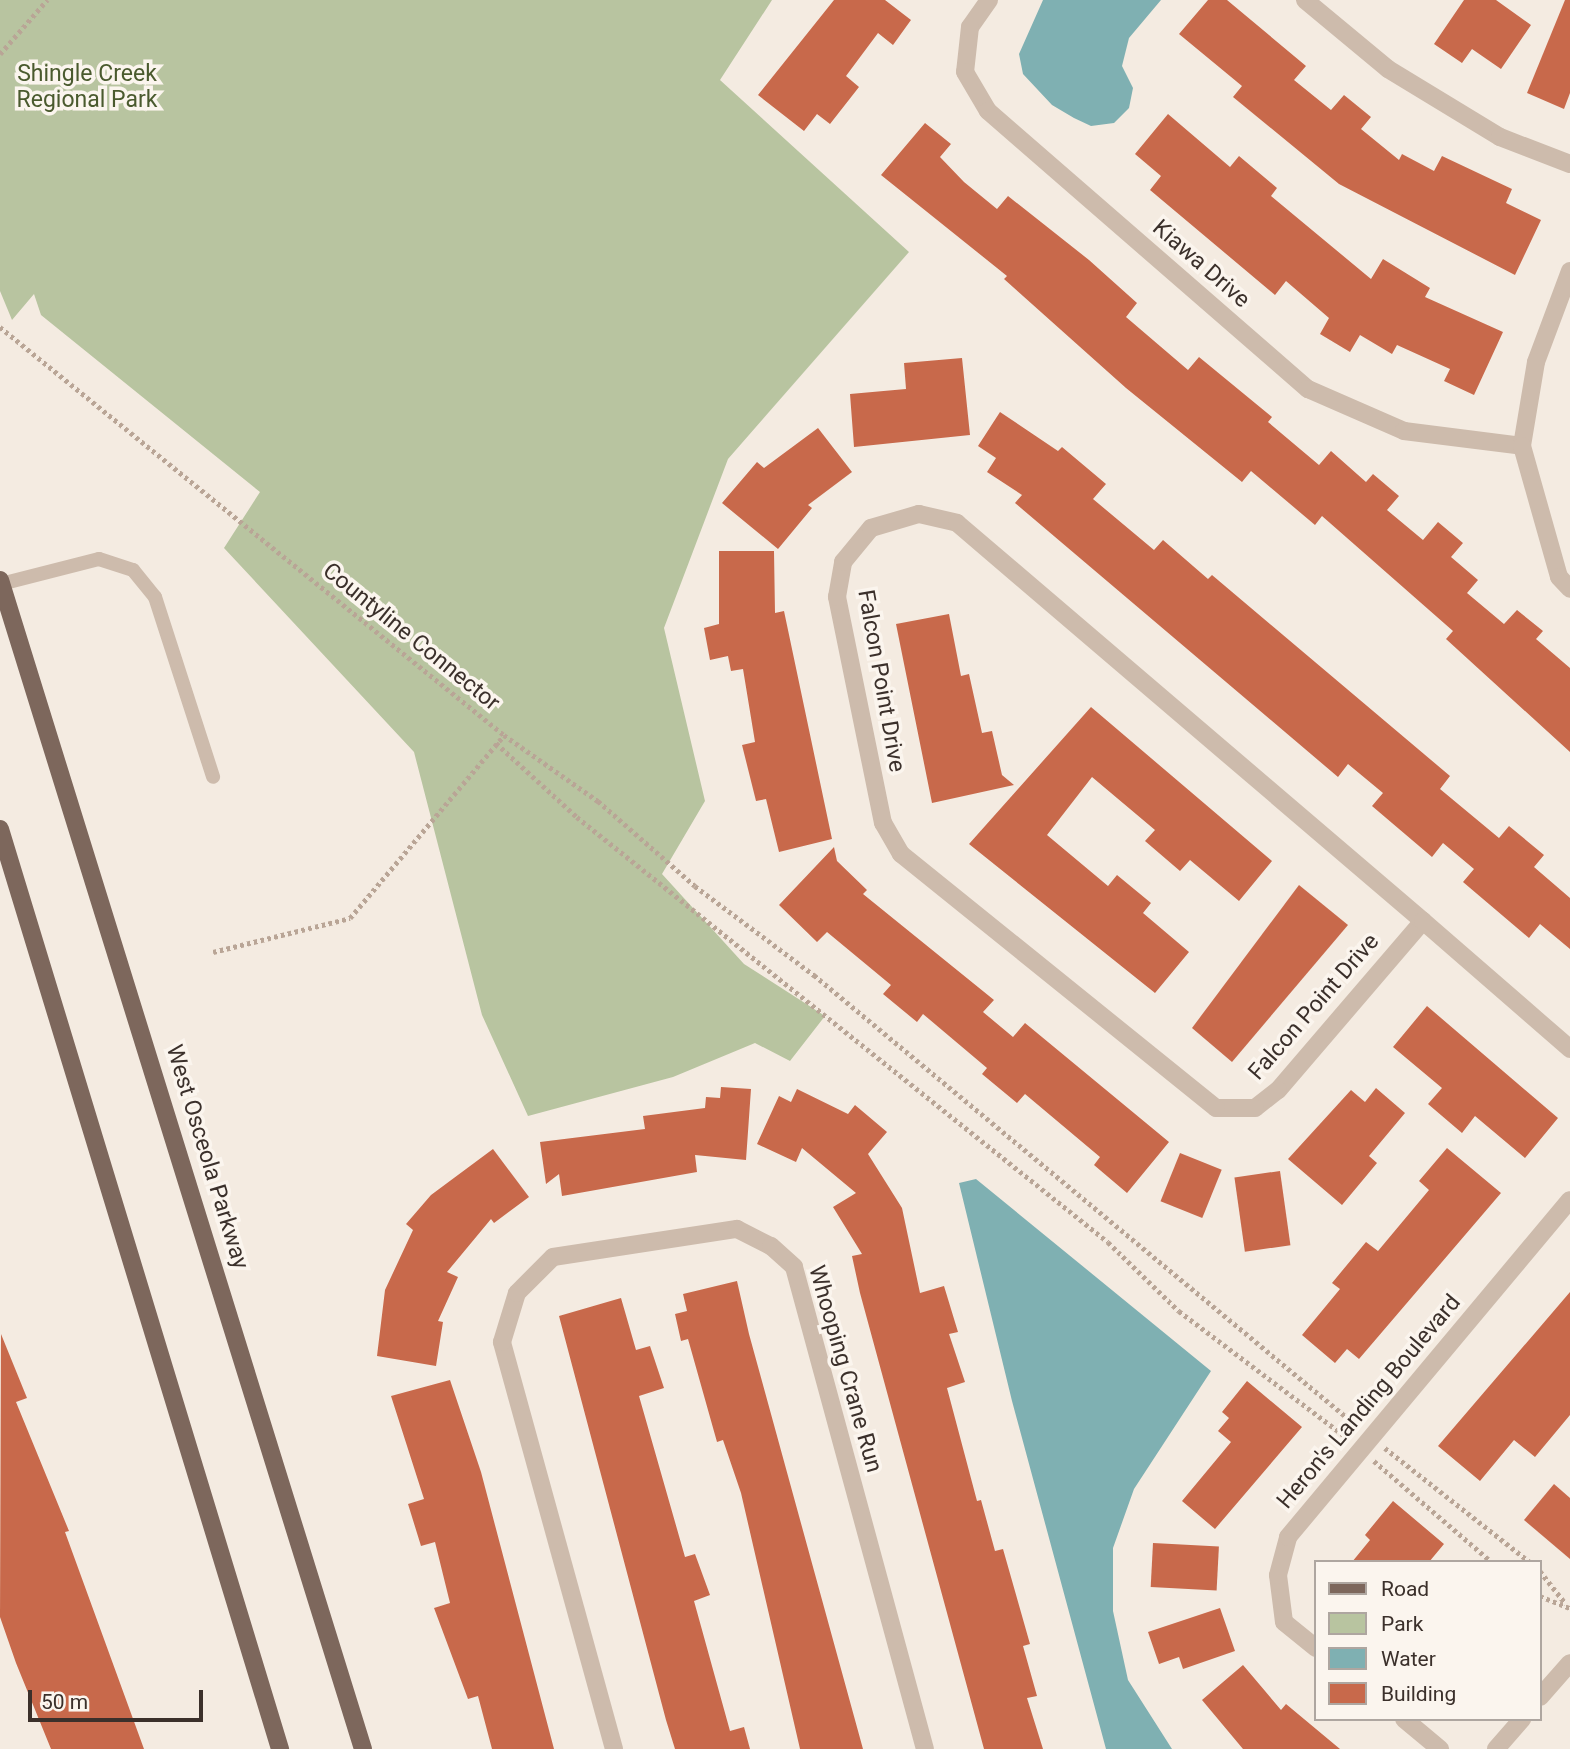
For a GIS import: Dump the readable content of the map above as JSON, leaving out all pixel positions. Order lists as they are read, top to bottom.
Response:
{
  "streets": {
    "main road": ["West Osceola Parkway"],
    "street": [
      "Kiawa Drive",
      "Falcon Point Drive",
      "Whooping Crane Run",
      "Heron's Landing Boulevard"
    ],
    "path": ["Countyline Connector"]
  },
  "parks": ["Shingle Creek Regional Park"],
  "legend": [
    "Road",
    "Park",
    "Water",
    "Building"
  ],
  "scale_bar": "50 m"
}
